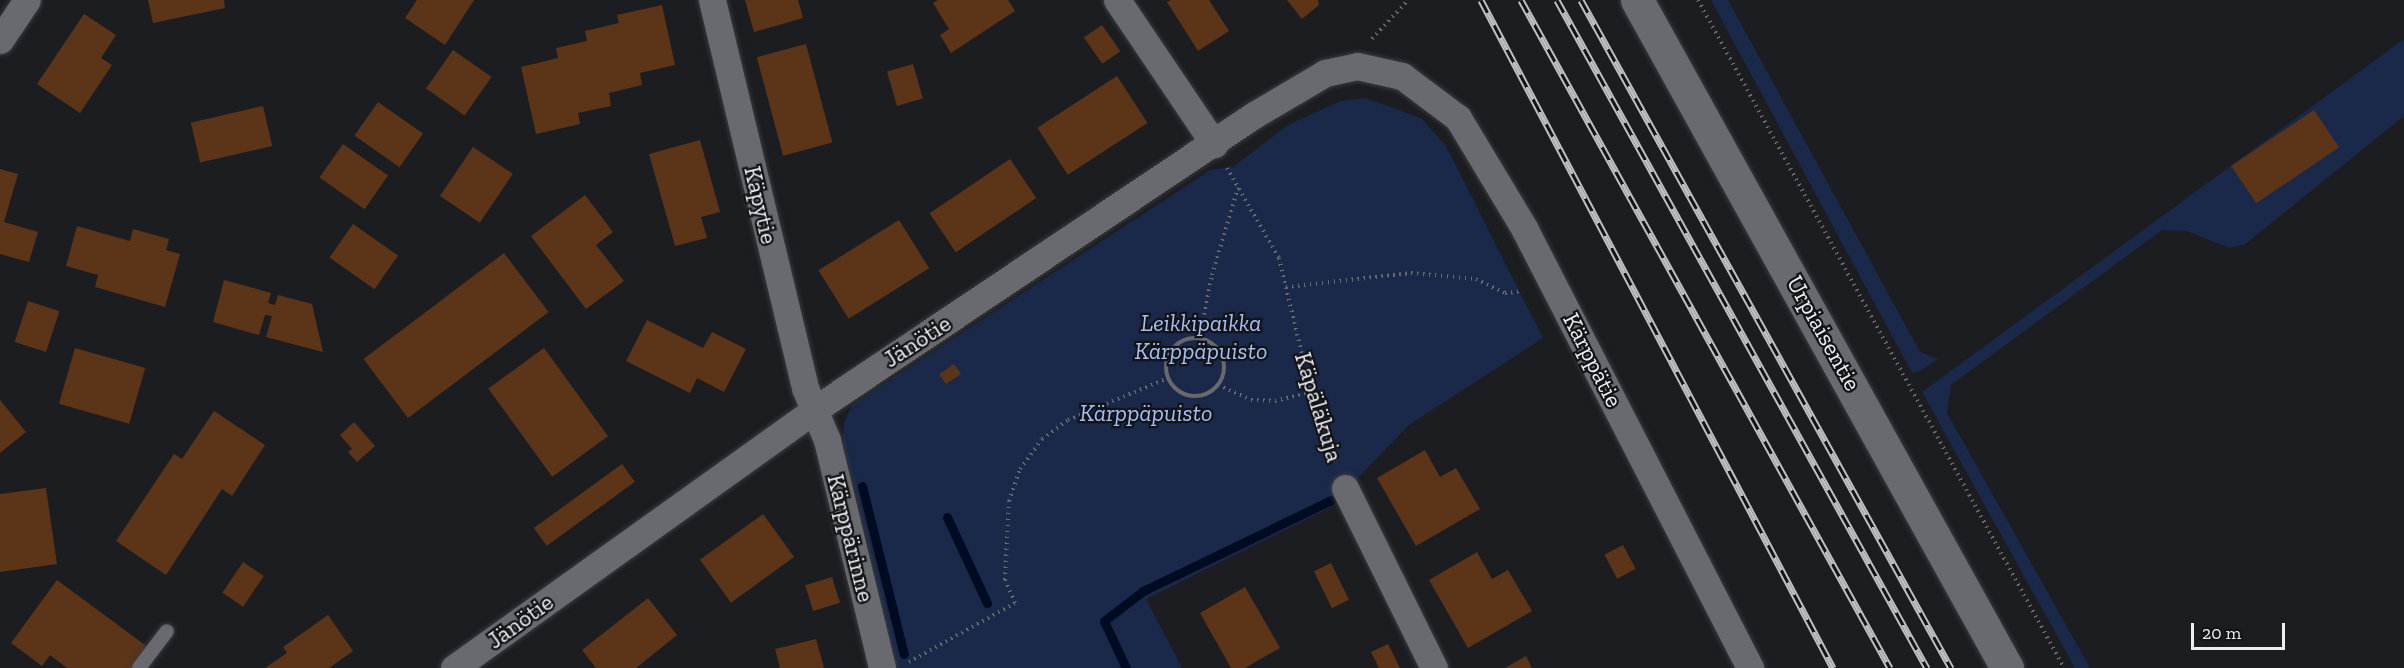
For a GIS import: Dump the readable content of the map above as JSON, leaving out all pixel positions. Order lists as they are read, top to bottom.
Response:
{
  "streets": {
    "main road": ["Urpiaisentie"],
    "street": [
      "Käpytie",
      "Jänötie",
      "Kärppätie",
      "Käpäläkuja",
      "Kärppärinne"
    ]
  },
  "crossings": [
    ["Käpytie", "Jänötie"],
    ["Käpytie", "Kärppärinne"],
    ["Jänötie", "Kärppätie"],
    ["Jänötie", "Käpäläkuja"],
    ["Jänötie", "Kärppärinne"]
  ],
  "parks": ["Leikkipaikka Kärppäpuisto", "Kärppäpuisto"],
  "scale_bar": "20 m"
}
